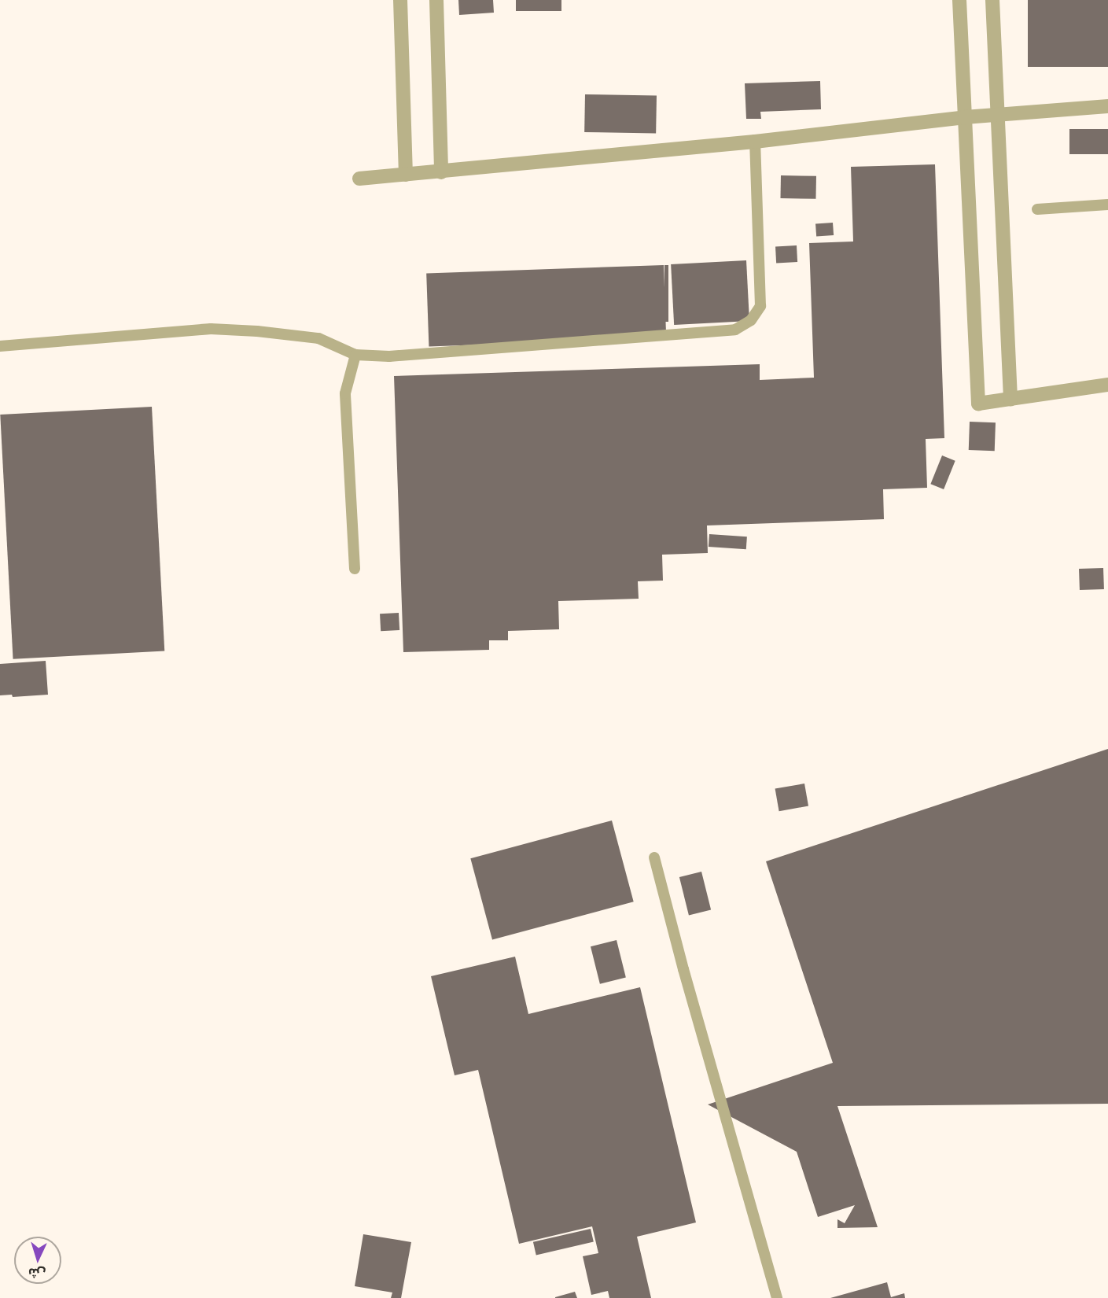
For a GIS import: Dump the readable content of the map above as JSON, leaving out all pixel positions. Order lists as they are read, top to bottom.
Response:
{
  "north": "bottom"
}
